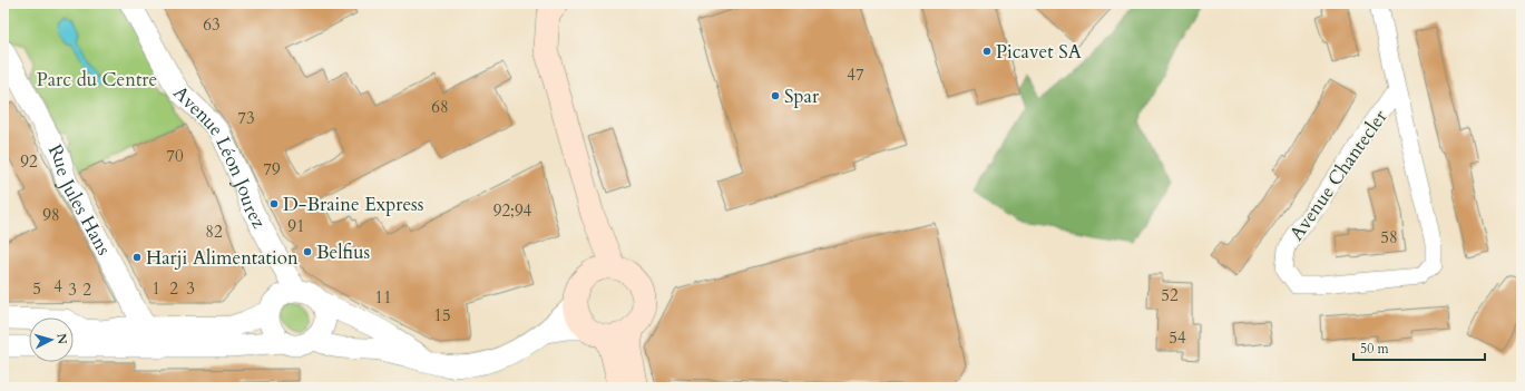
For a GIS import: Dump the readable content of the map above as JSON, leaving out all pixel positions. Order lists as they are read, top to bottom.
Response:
{
  "streets": {
    "street": ["Avenue Léon Jourez", "Avenue Chantecler", "Rue Jules Hans"]
  },
  "parks": ["Parc du Centre"],
  "places": [
    "Picavet SA",
    "Spar",
    "D-Braine Express",
    "Belfius",
    "Harji Alimentation"
  ],
  "house_numbers": [
    "63",
    "47",
    "68",
    "73",
    "70",
    "92",
    "79",
    "92;94",
    "98",
    "91",
    "82",
    "58",
    "4",
    "5",
    "1",
    "2",
    "3",
    "3",
    "2",
    "52",
    "11",
    "15",
    "54"
  ],
  "scale_bar": "50 m",
  "north": "right"
}
